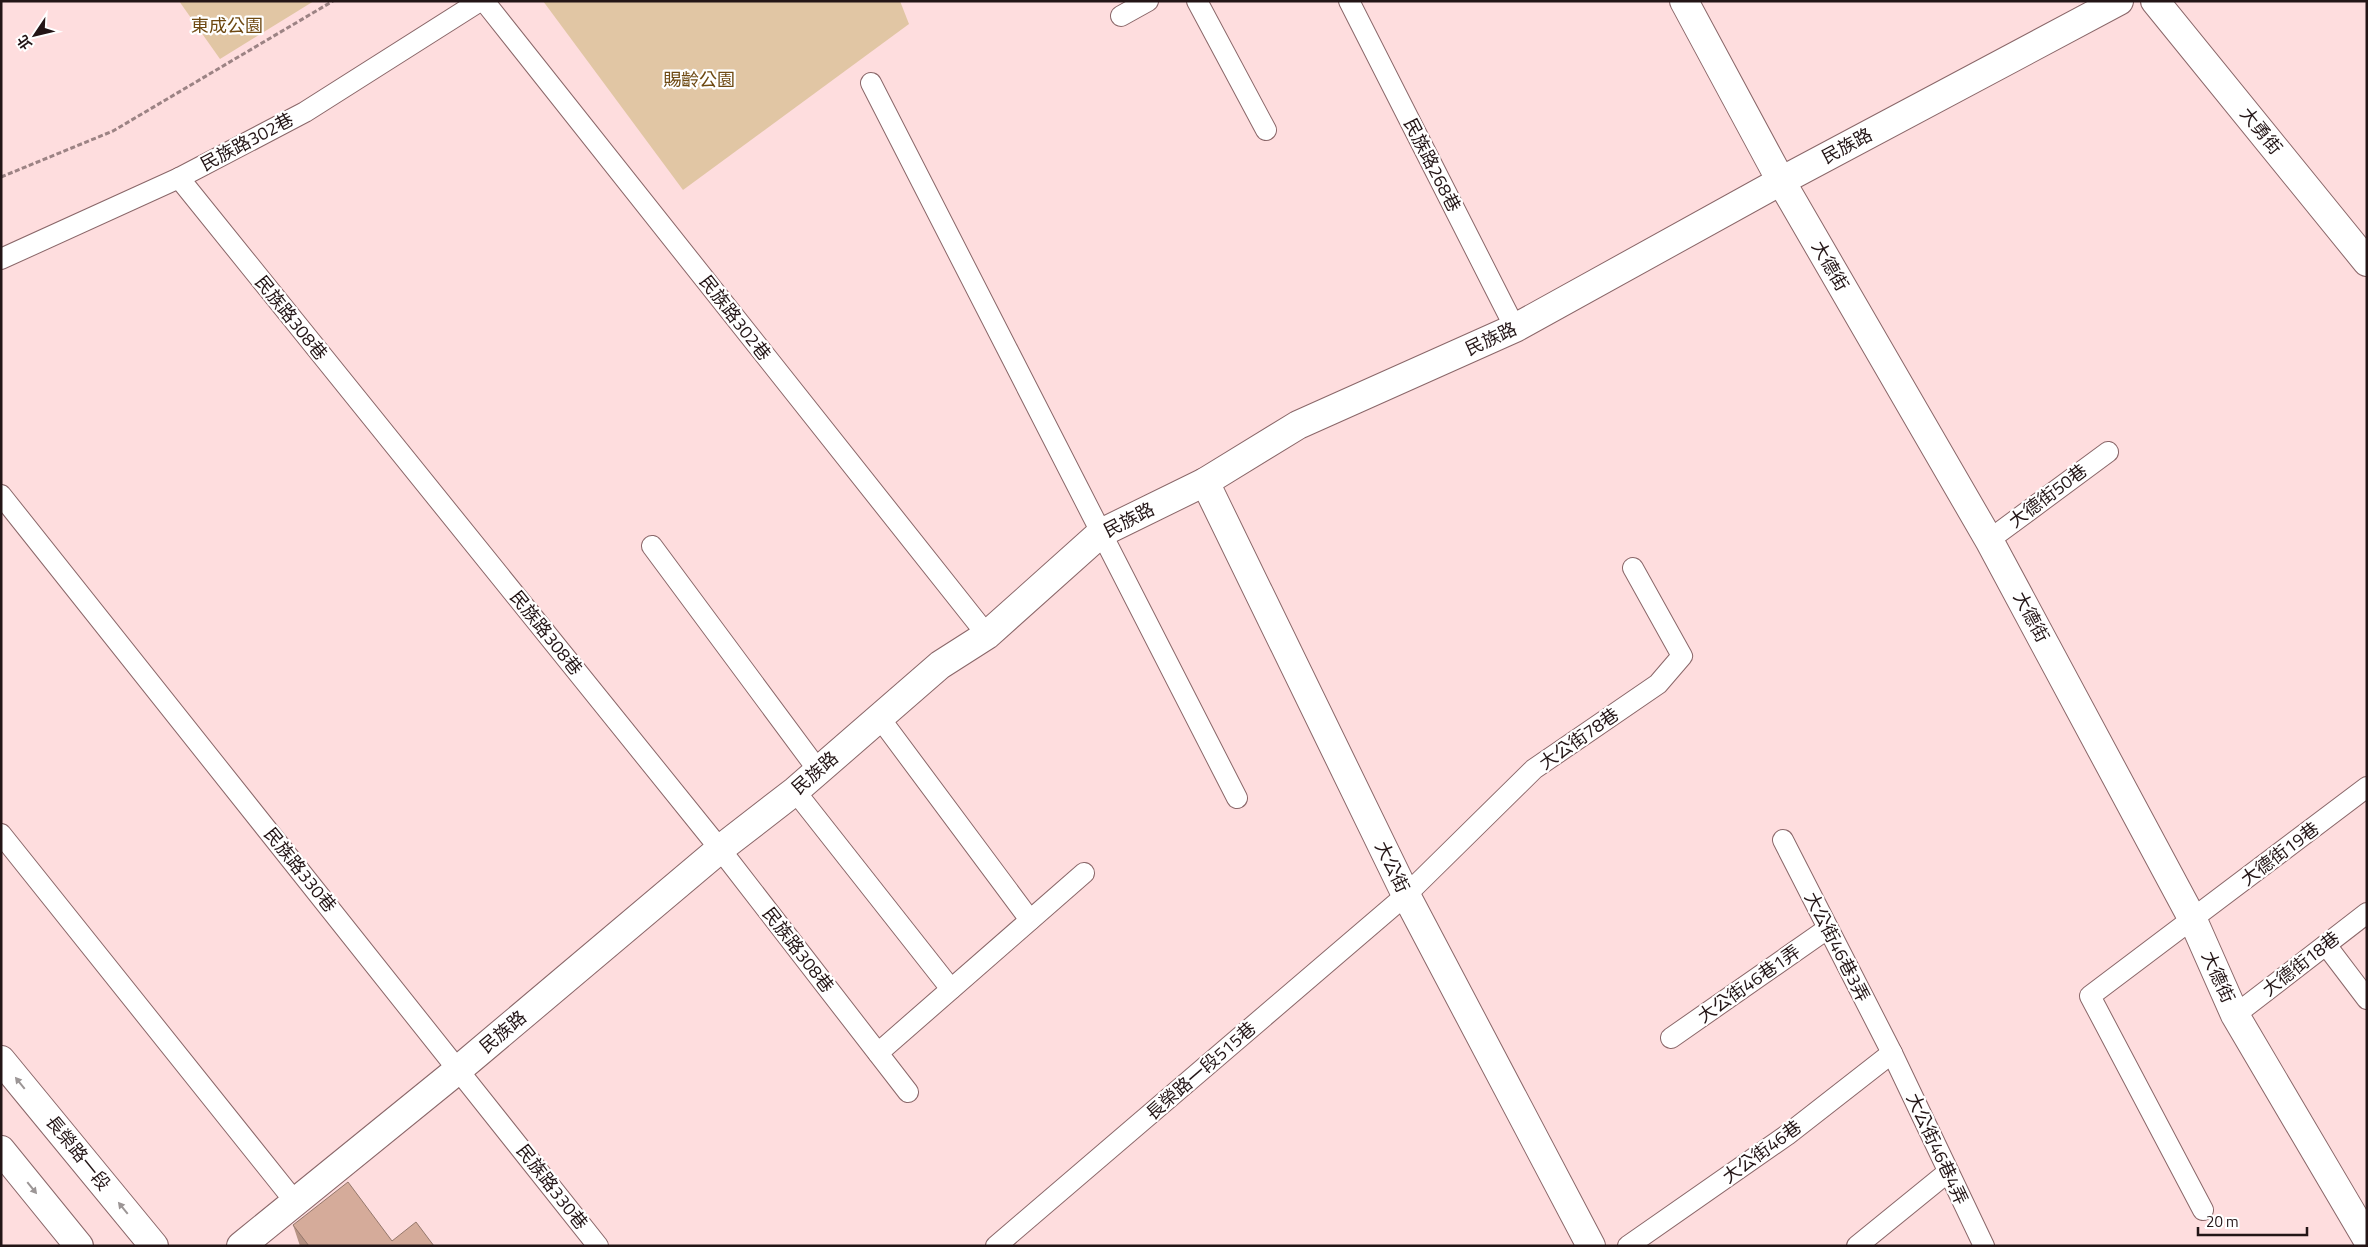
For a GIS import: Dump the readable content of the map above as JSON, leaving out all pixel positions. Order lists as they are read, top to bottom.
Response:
{
  "streets": {
    "street": [
      "大勇街",
      "民族路",
      "大德街",
      "大公街",
      "長榮路一段"
    ],
    "lane": [
      "民族路302巷",
      "民族路268巷",
      "民族路308巷",
      "大德街50巷",
      "大公街78巷",
      "大德街19巷",
      "民族路330巷",
      "大公街46巷3弄",
      "大德街18巷",
      "大公街46巷1弄",
      "長榮路一段515巷",
      "大公街46巷4弄",
      "大公街46巷"
    ]
  },
  "crossings": [
    ["民族路302巷", "民族路"],
    ["民族路302巷", "民族路308巷"],
    ["民族路", "民族路268巷"],
    ["民族路", "大德街"],
    ["民族路", "民族路308巷"],
    ["民族路", "大公街"],
    ["民族路", "民族路330巷"],
    ["大德街", "大德街50巷"],
    ["大德街", "大德街19巷"],
    ["大德街", "大德街18巷"],
    ["大公街78巷", "大公街"],
    ["大公街78巷", "長榮路一段515巷"],
    ["大公街", "長榮路一段515巷"],
    ["大公街46巷3弄", "大公街46巷1弄"],
    ["大公街46巷3弄", "大公街46巷4弄"],
    ["大公街46巷3弄", "大公街46巷"],
    ["大公街46巷4弄", "大公街46巷"]
  ],
  "parks": ["東成公園", "賜齡公園"],
  "scale_bar": "20 m",
  "north": "bottom left"
}
